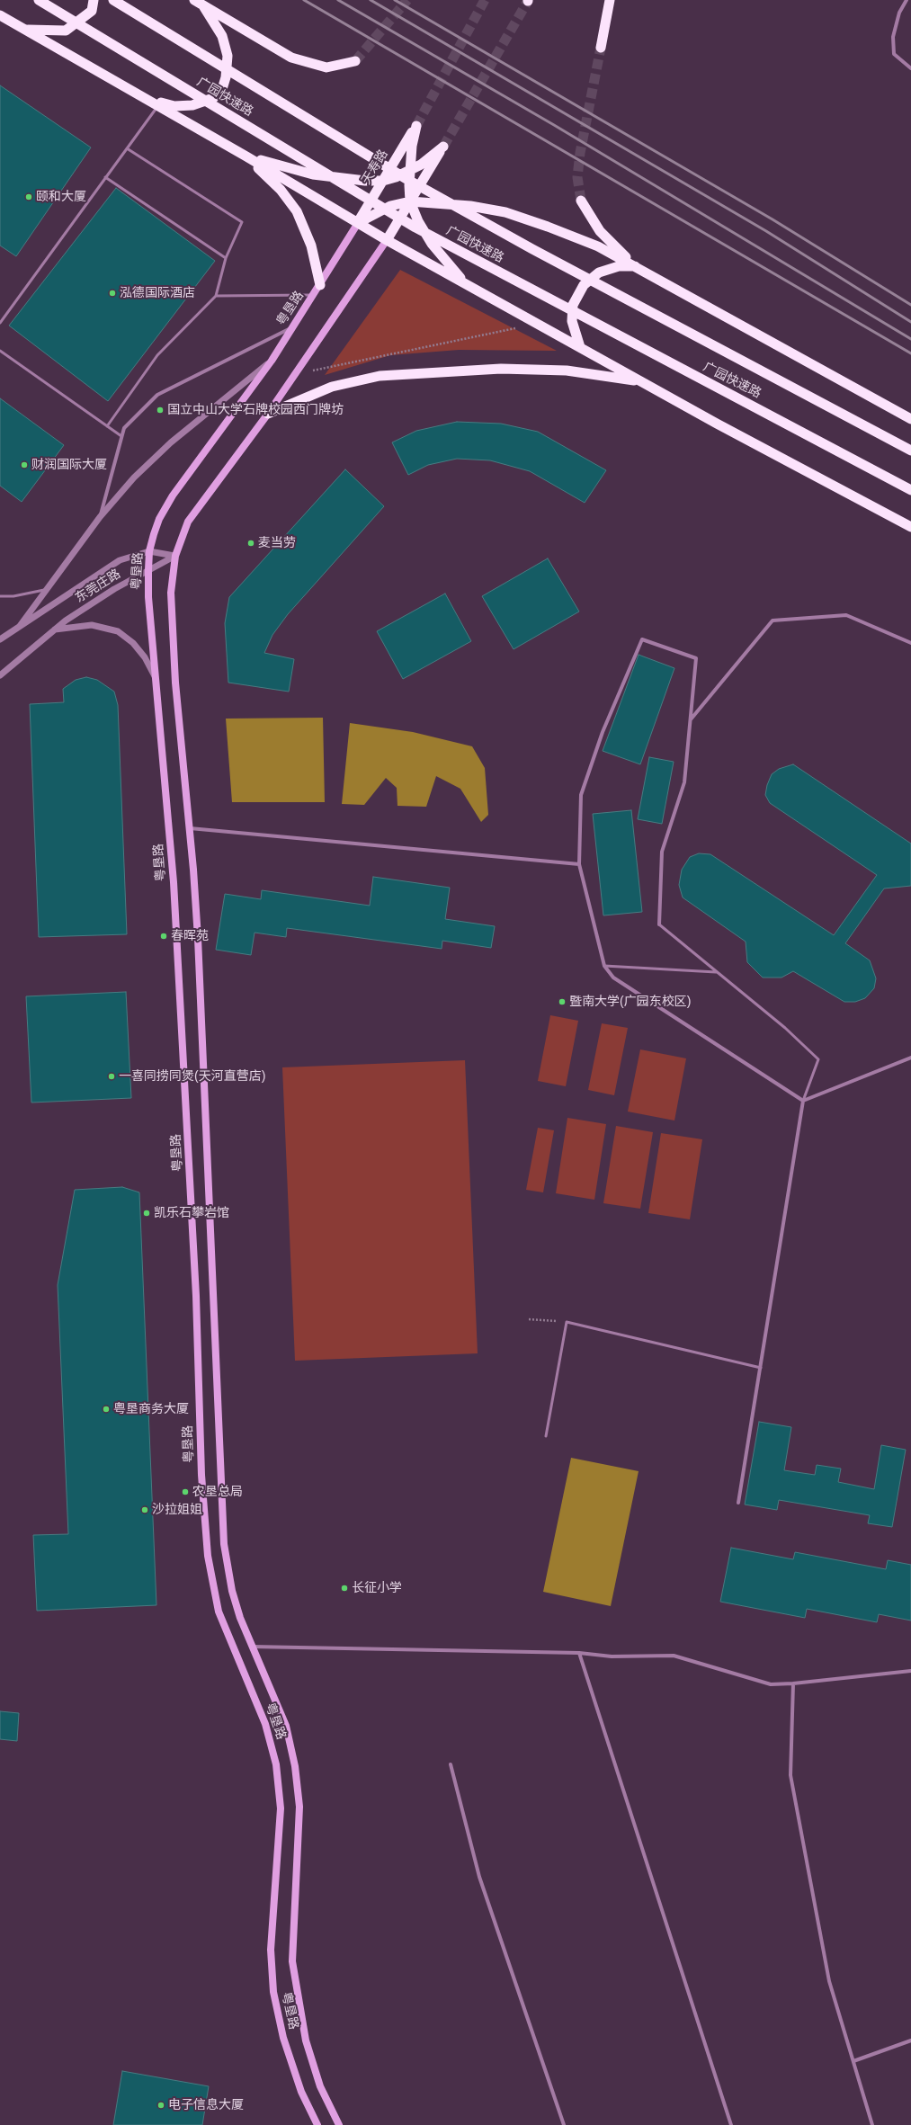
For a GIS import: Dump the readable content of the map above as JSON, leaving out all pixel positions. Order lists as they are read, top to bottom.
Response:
{
  "streets": {
    "highway": ["广园快速路", "天寿路"],
    "main road": ["粤垦路"],
    "street": ["东莞庄路"]
  },
  "crossings": [
    ["天寿路", "粤垦路"],
    ["粤垦路", "东莞庄路"]
  ],
  "places": [
    "颐和大厦",
    "泓德国际酒店",
    "国立中山大学石牌校园西门牌坊",
    "财润国际大厦",
    "麦当劳",
    "春晖苑",
    "暨南大学(广园东校区)",
    "一喜同捞同煲(天河直营店)",
    "凯乐石攀岩馆",
    "粤垦商务大厦",
    "农垦总局",
    "沙拉姐姐",
    "长征小学",
    "电子信息大厦"
  ]
}
